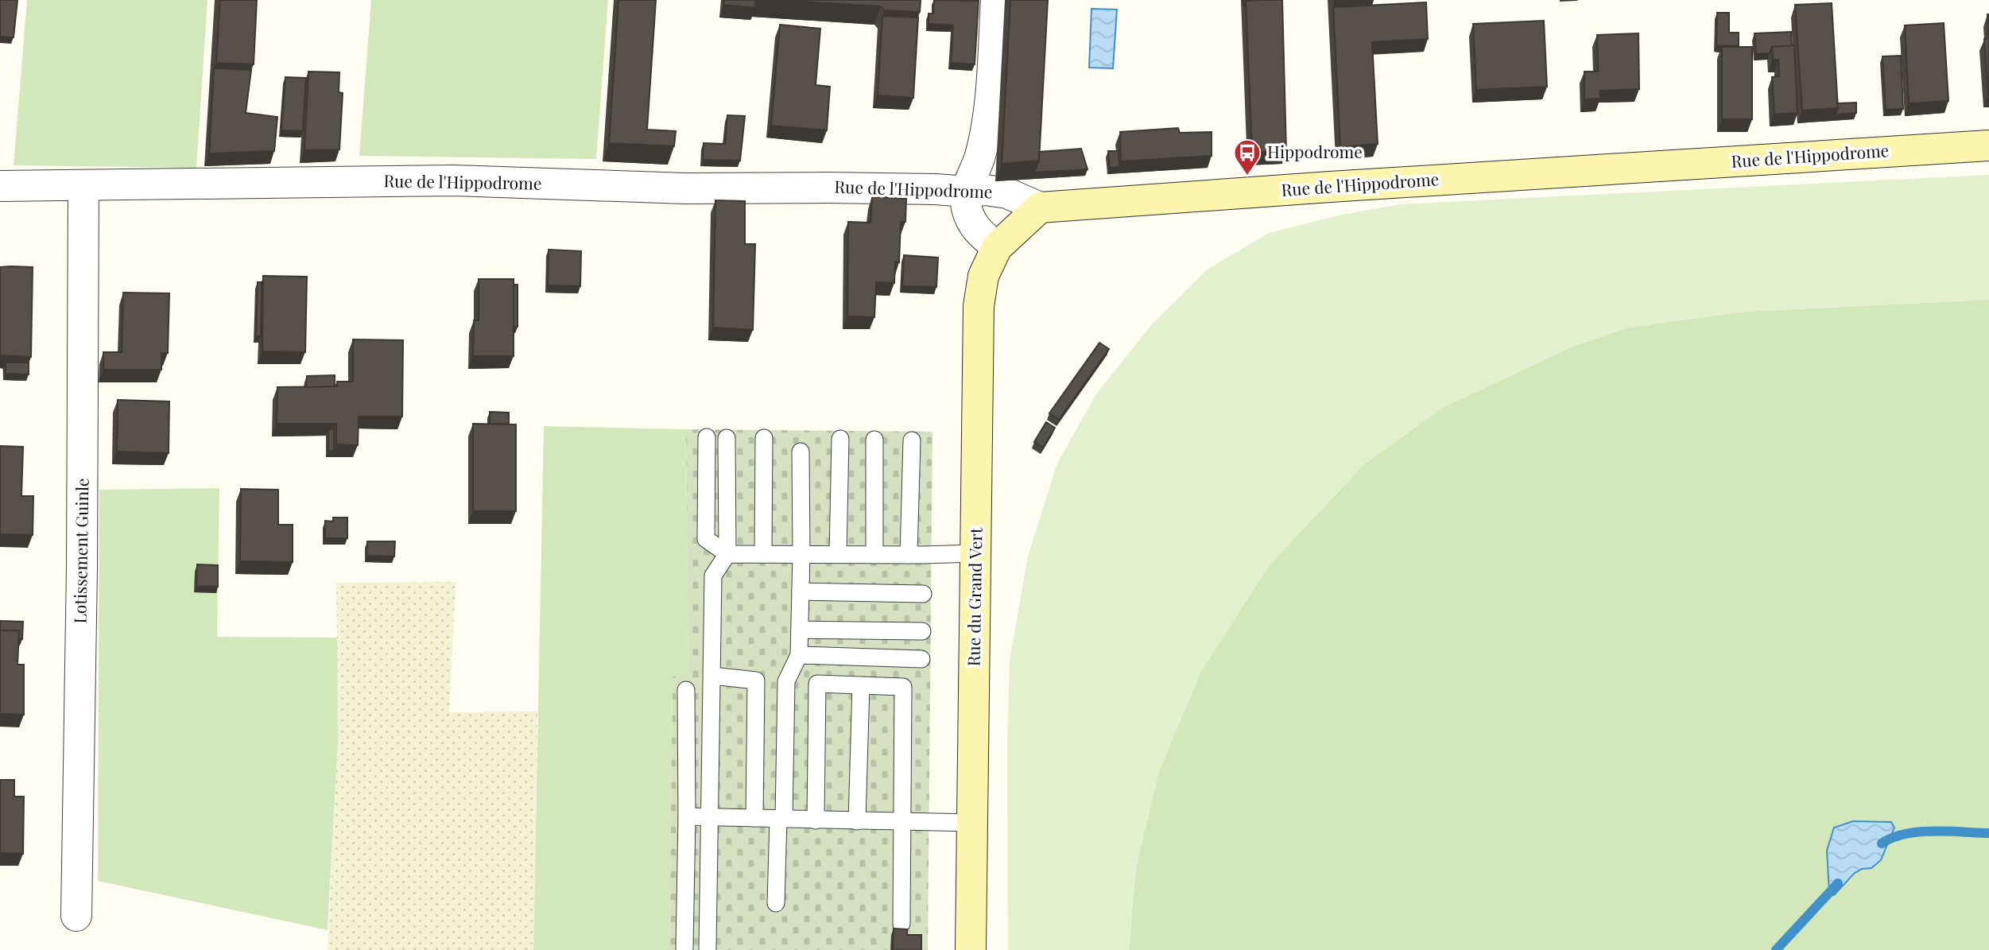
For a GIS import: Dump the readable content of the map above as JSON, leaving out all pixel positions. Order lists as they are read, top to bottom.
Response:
{
  "streets": {
    "main road": ["Rue de l'Hippodrome", "Rue du Grand Vert"],
    "street": ["Lotissement Guinle"]
  },
  "crossings": [
    ["Rue de l'Hippodrome", "Lotissement Guinle"],
    ["Rue de l'Hippodrome", "Rue du Grand Vert"]
  ],
  "places": {
    "bus stop": ["Hippodrome"]
  }
}
